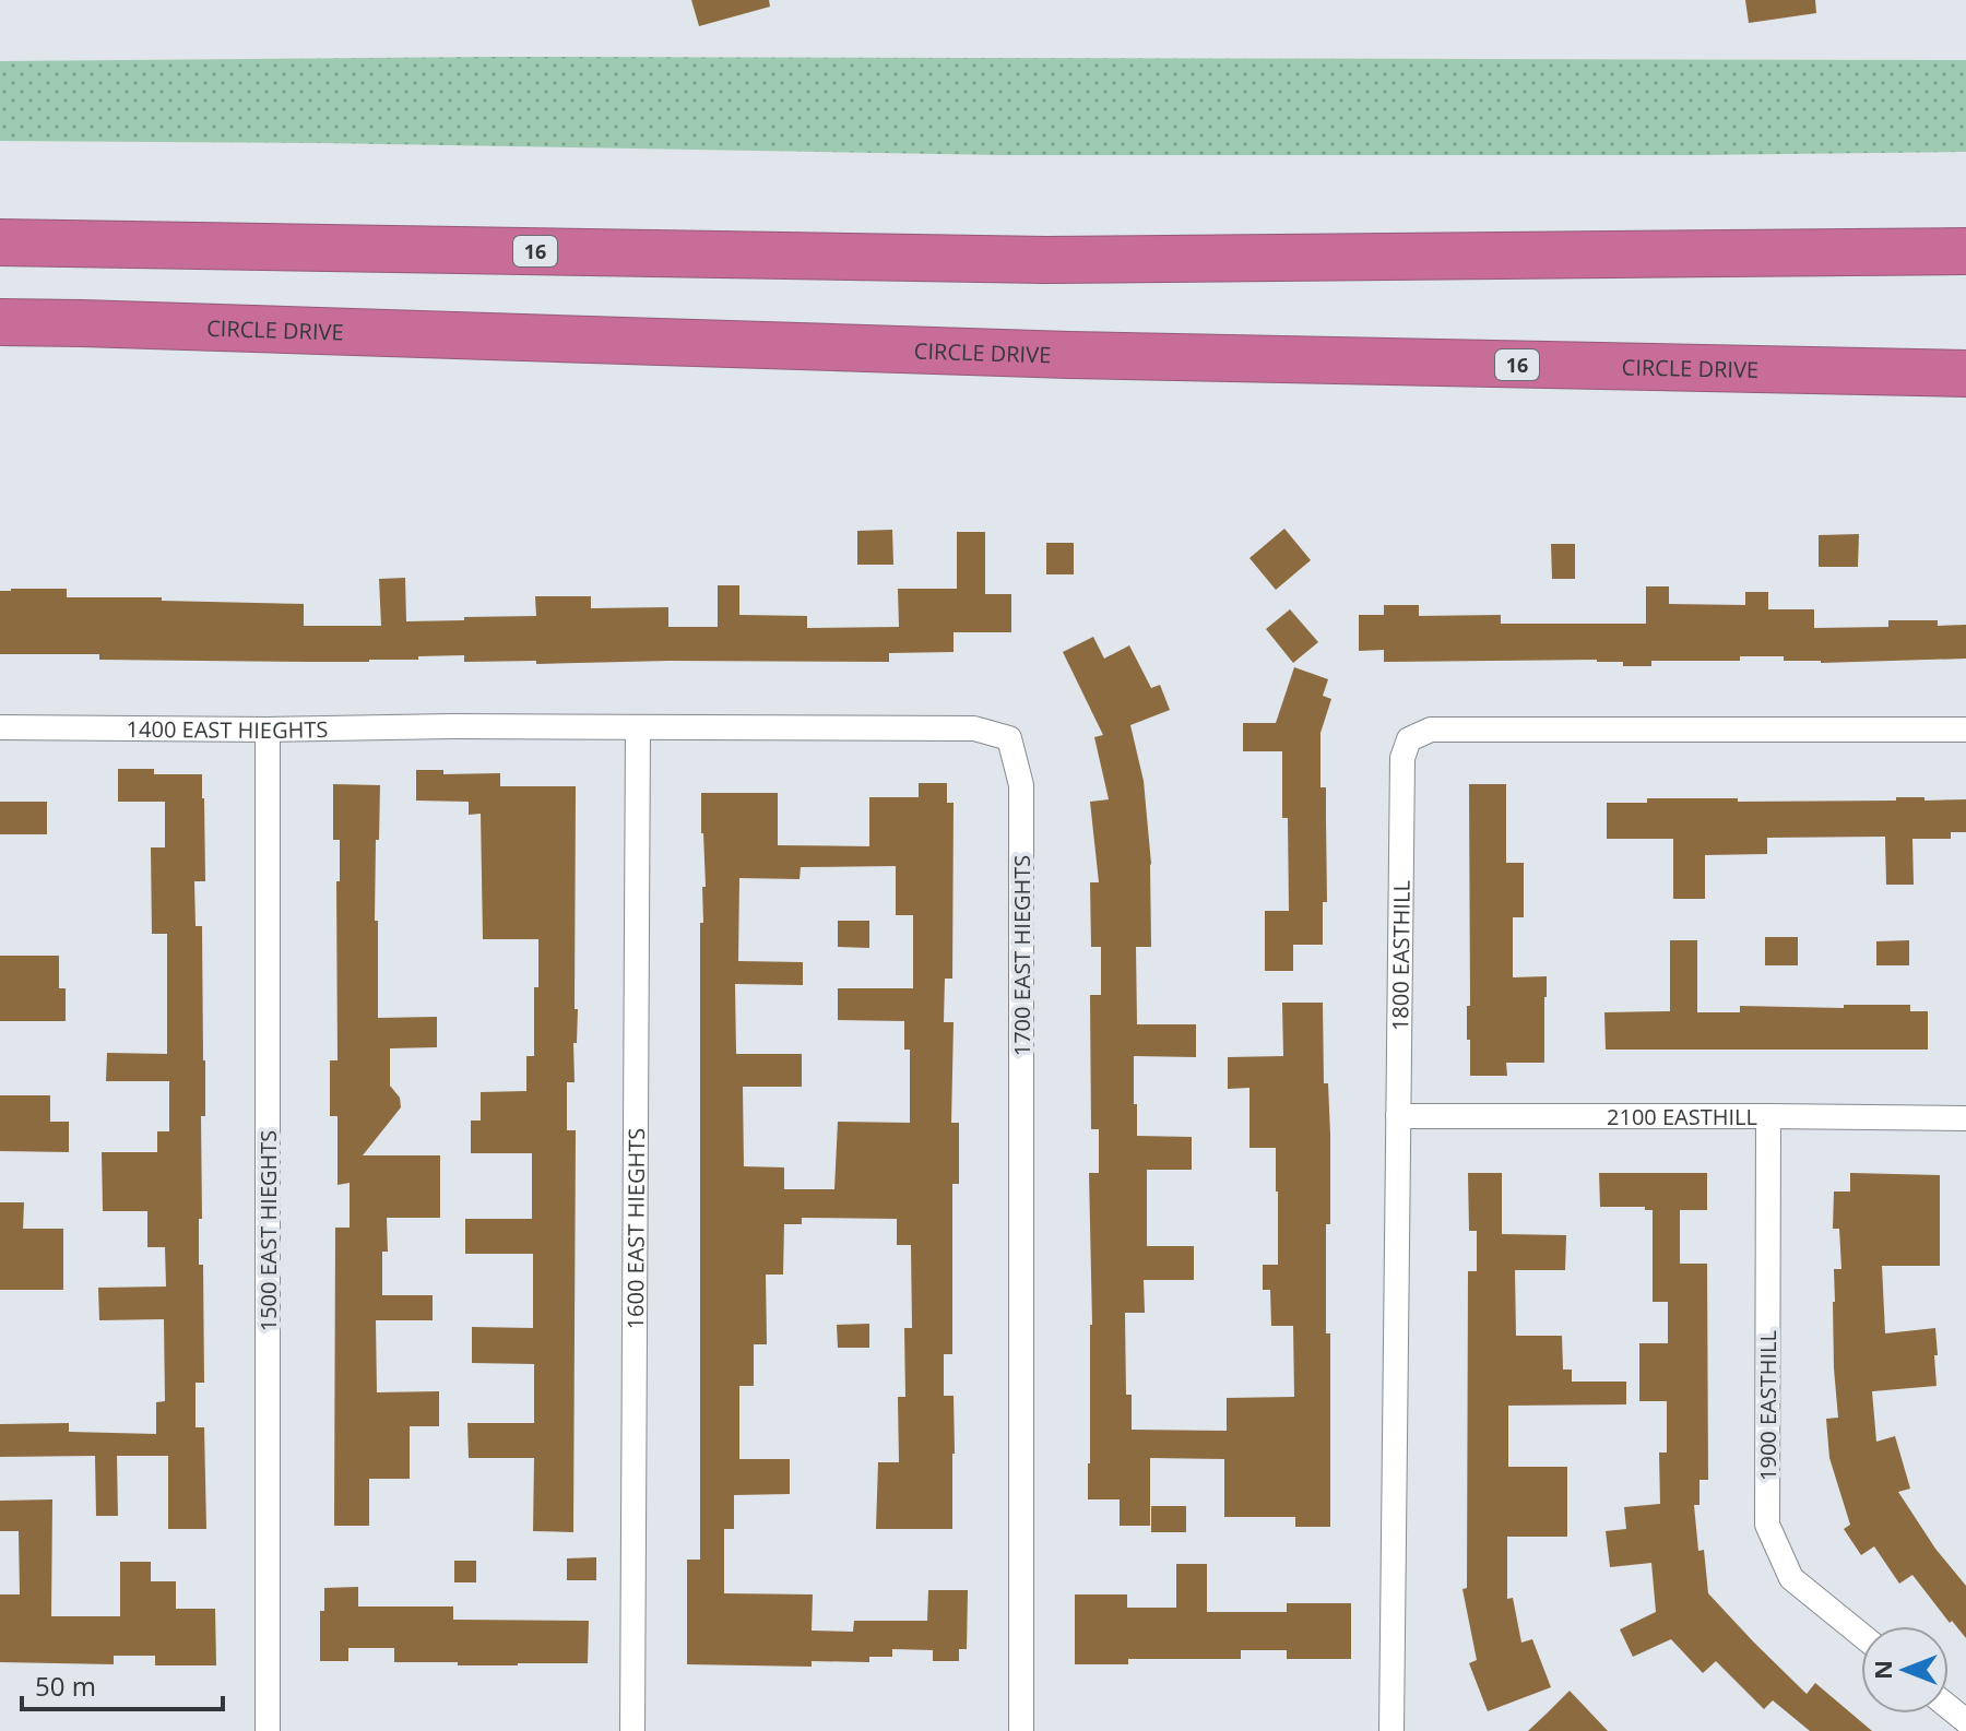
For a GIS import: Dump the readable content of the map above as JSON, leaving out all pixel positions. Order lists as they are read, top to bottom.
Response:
{
  "streets": {
    "highway": ["16", "CIRCLE DRIVE"],
    "street": [
      "1400 EAST HIEGHTS",
      "1800 EASTHILL",
      "1700 EAST HIEGHTS",
      "2100 EASTHILL",
      "1600 EAST HIEGHTS",
      "1500 EAST HIEGHTS",
      "1900 EASTHILL"
    ]
  },
  "crossings": [
    ["1400 EAST HIEGHTS", "1700 EAST HIEGHTS"],
    ["1400 EAST HIEGHTS", "1500 EAST HIEGHTS"],
    ["1800 EASTHILL", "2100 EASTHILL"],
    ["1700 EAST HIEGHTS", "1600 EAST HIEGHTS"],
    ["2100 EASTHILL", "1900 EASTHILL"]
  ],
  "scale_bar": "50 m",
  "north": "left"
}
